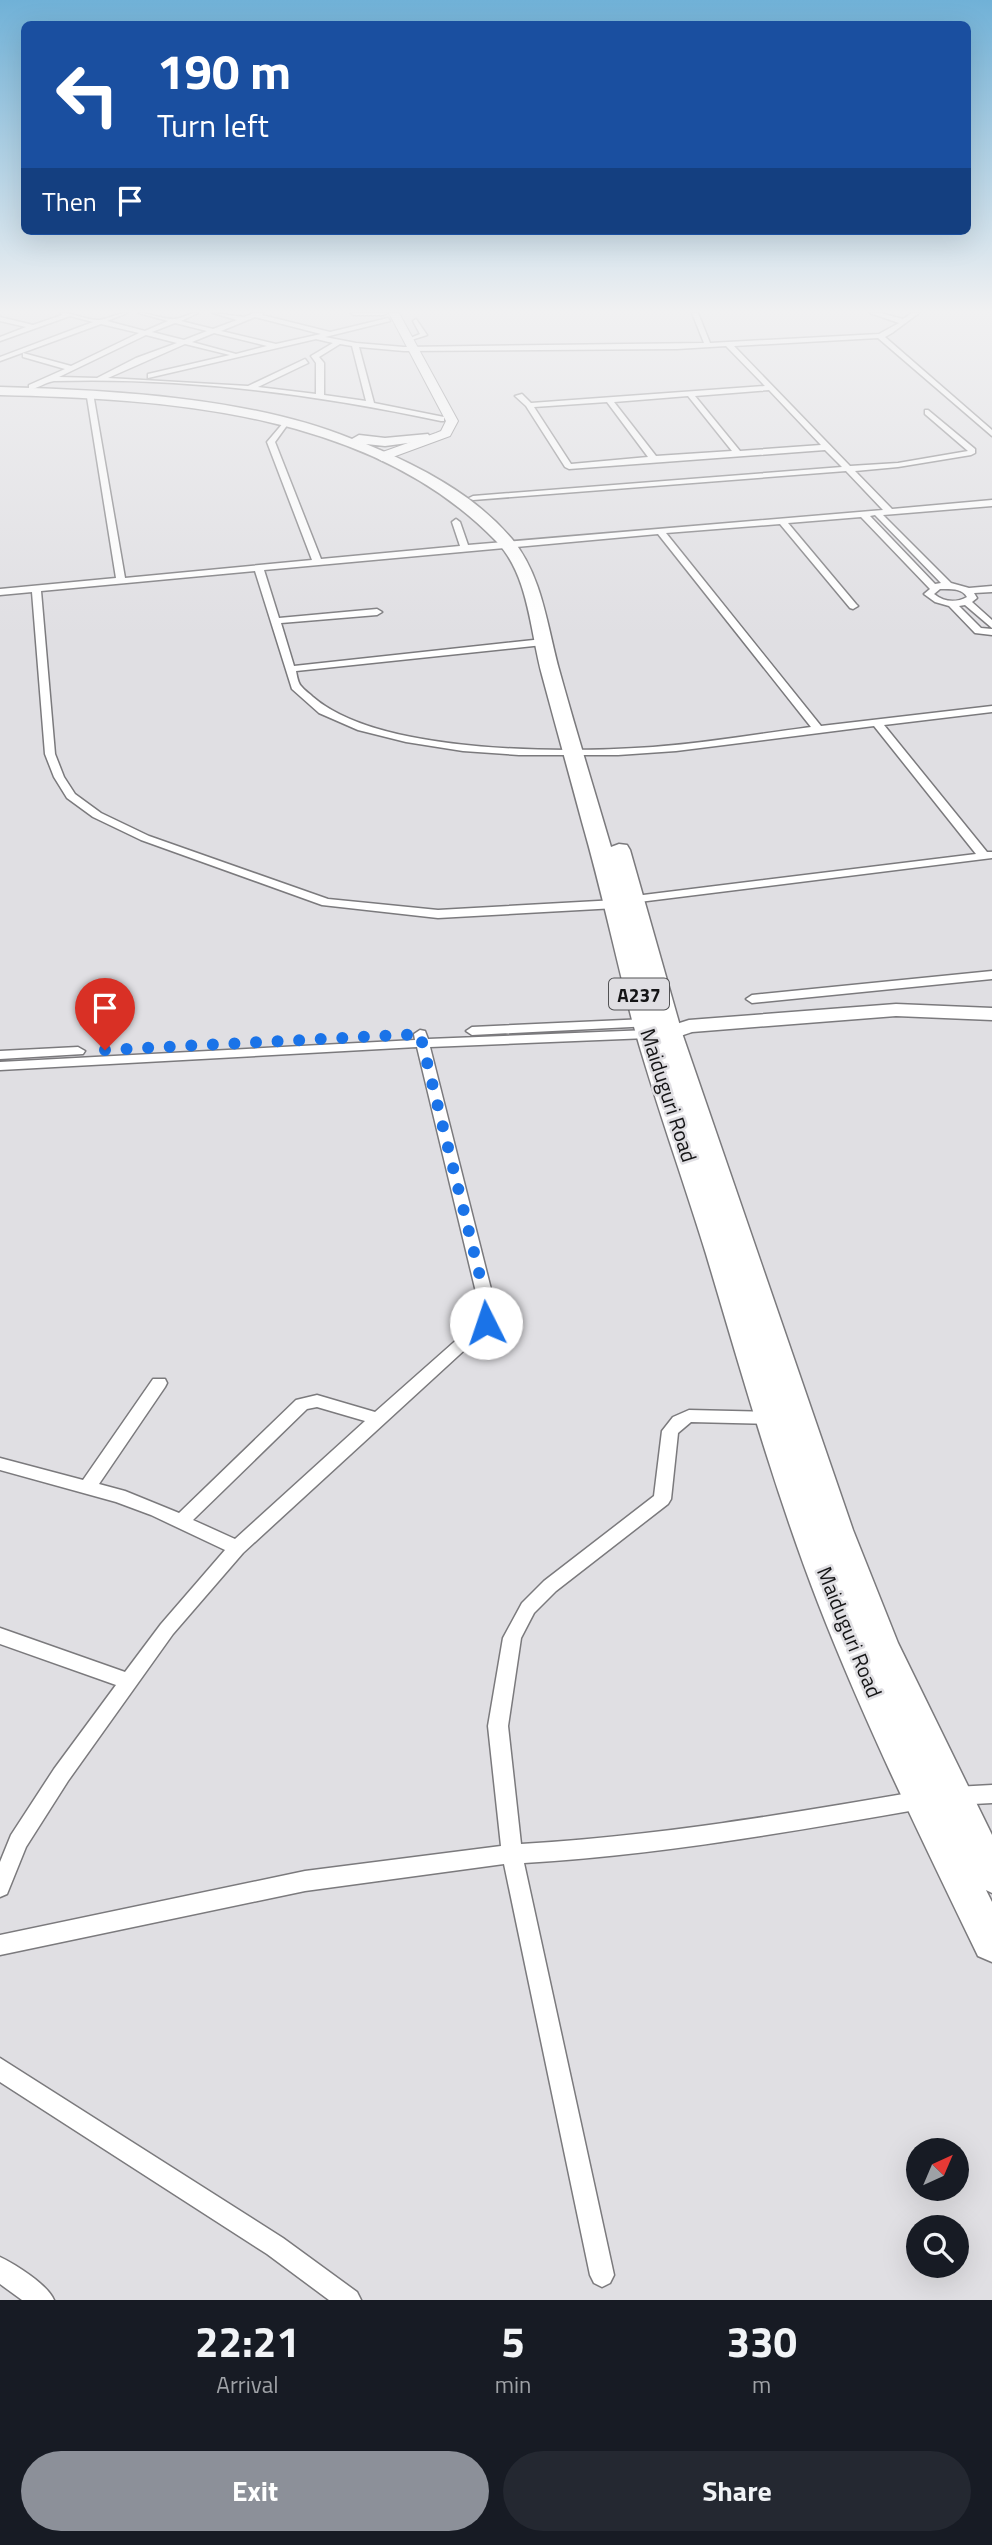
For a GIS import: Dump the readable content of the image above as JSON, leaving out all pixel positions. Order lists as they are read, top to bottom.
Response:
{
  "streets": {
    "highway": ["A237", "Maiduguri Road"]
  },
  "north": "top right",
  "page": {
    "turn": ["190 m", "Turn left"],
    "then": "Then",
    "eta": [
      "22:21",
      "Arrival",
      "5",
      "min",
      "330",
      "m"
    ],
    "buttons": ["Exit", "Share"]
  }
}
